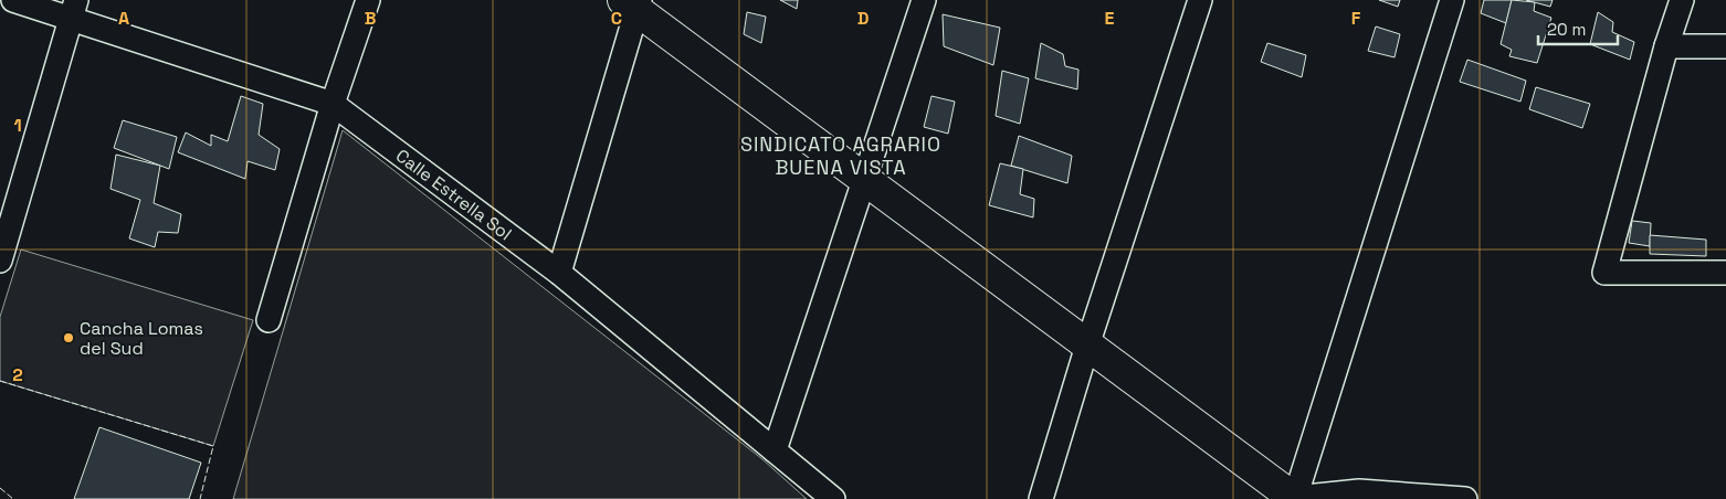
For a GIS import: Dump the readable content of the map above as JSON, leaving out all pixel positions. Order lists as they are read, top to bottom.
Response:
{
  "streets": {
    "street": ["Calle Estrella Sol"]
  },
  "districts": ["SINDICATO AGRARIO BUENA VISTA"],
  "places": ["Cancha Lomas del Sud"],
  "scale_bar": "20 m",
  "grid": {
    "columns": [
      "A",
      "B",
      "C",
      "D",
      "E",
      "F"
    ],
    "rows": ["1", "2"]
  }
}
